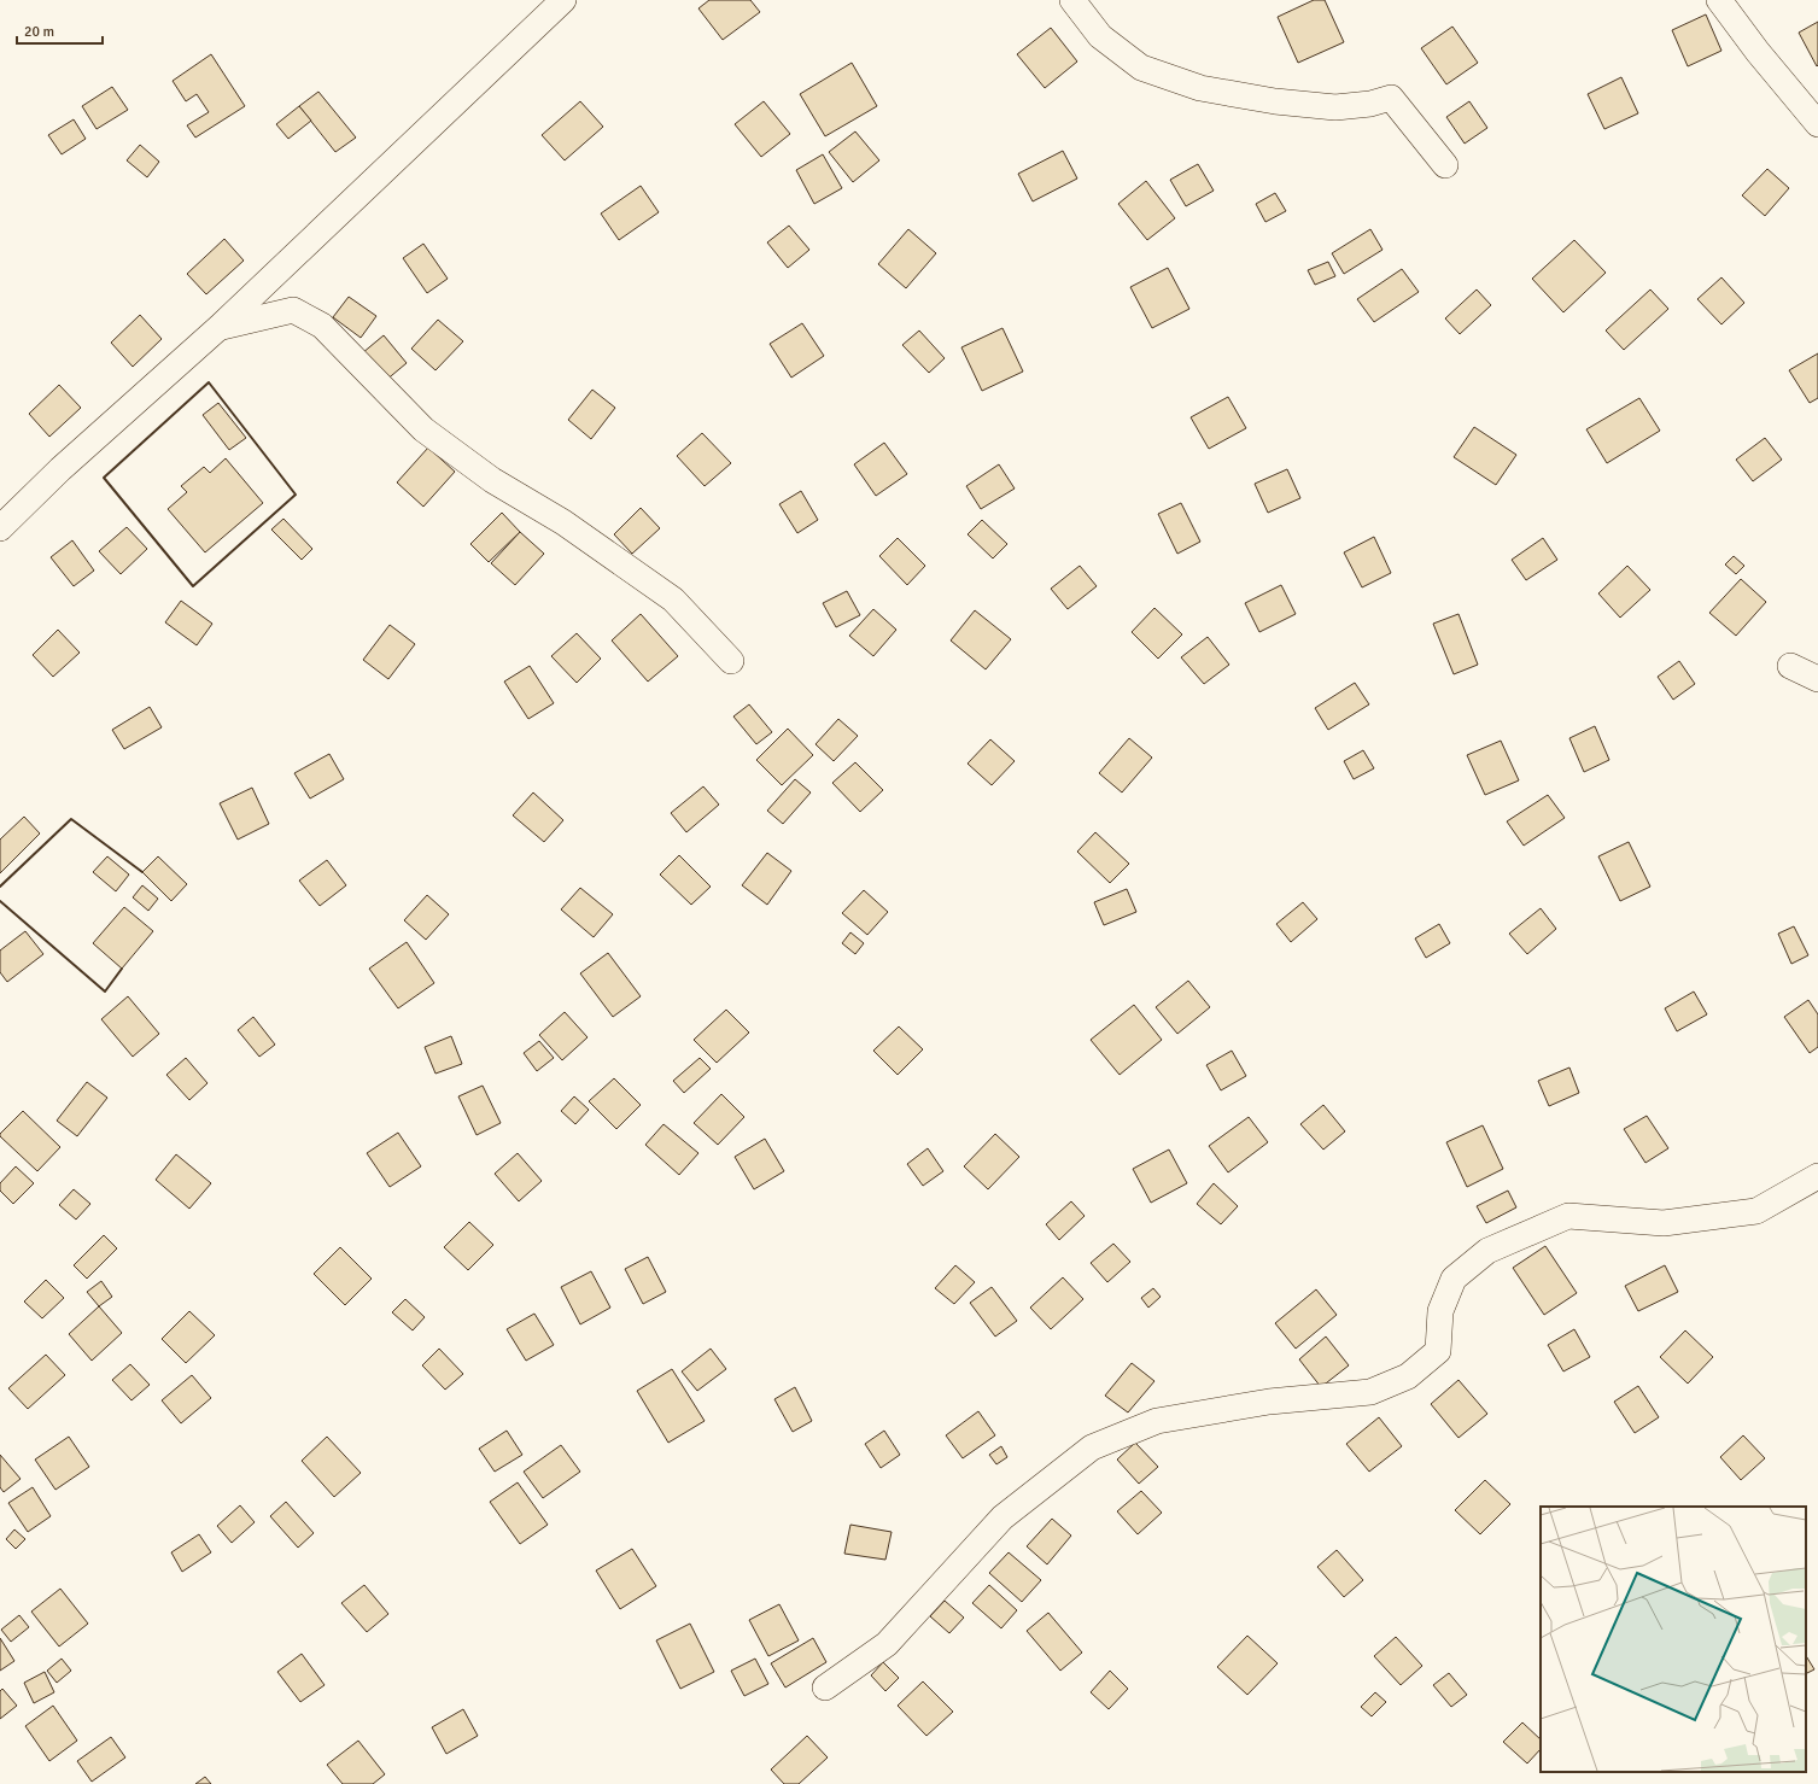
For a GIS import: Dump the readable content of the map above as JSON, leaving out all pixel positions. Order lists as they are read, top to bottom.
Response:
{
  "scale_bar": "20 m"
}
